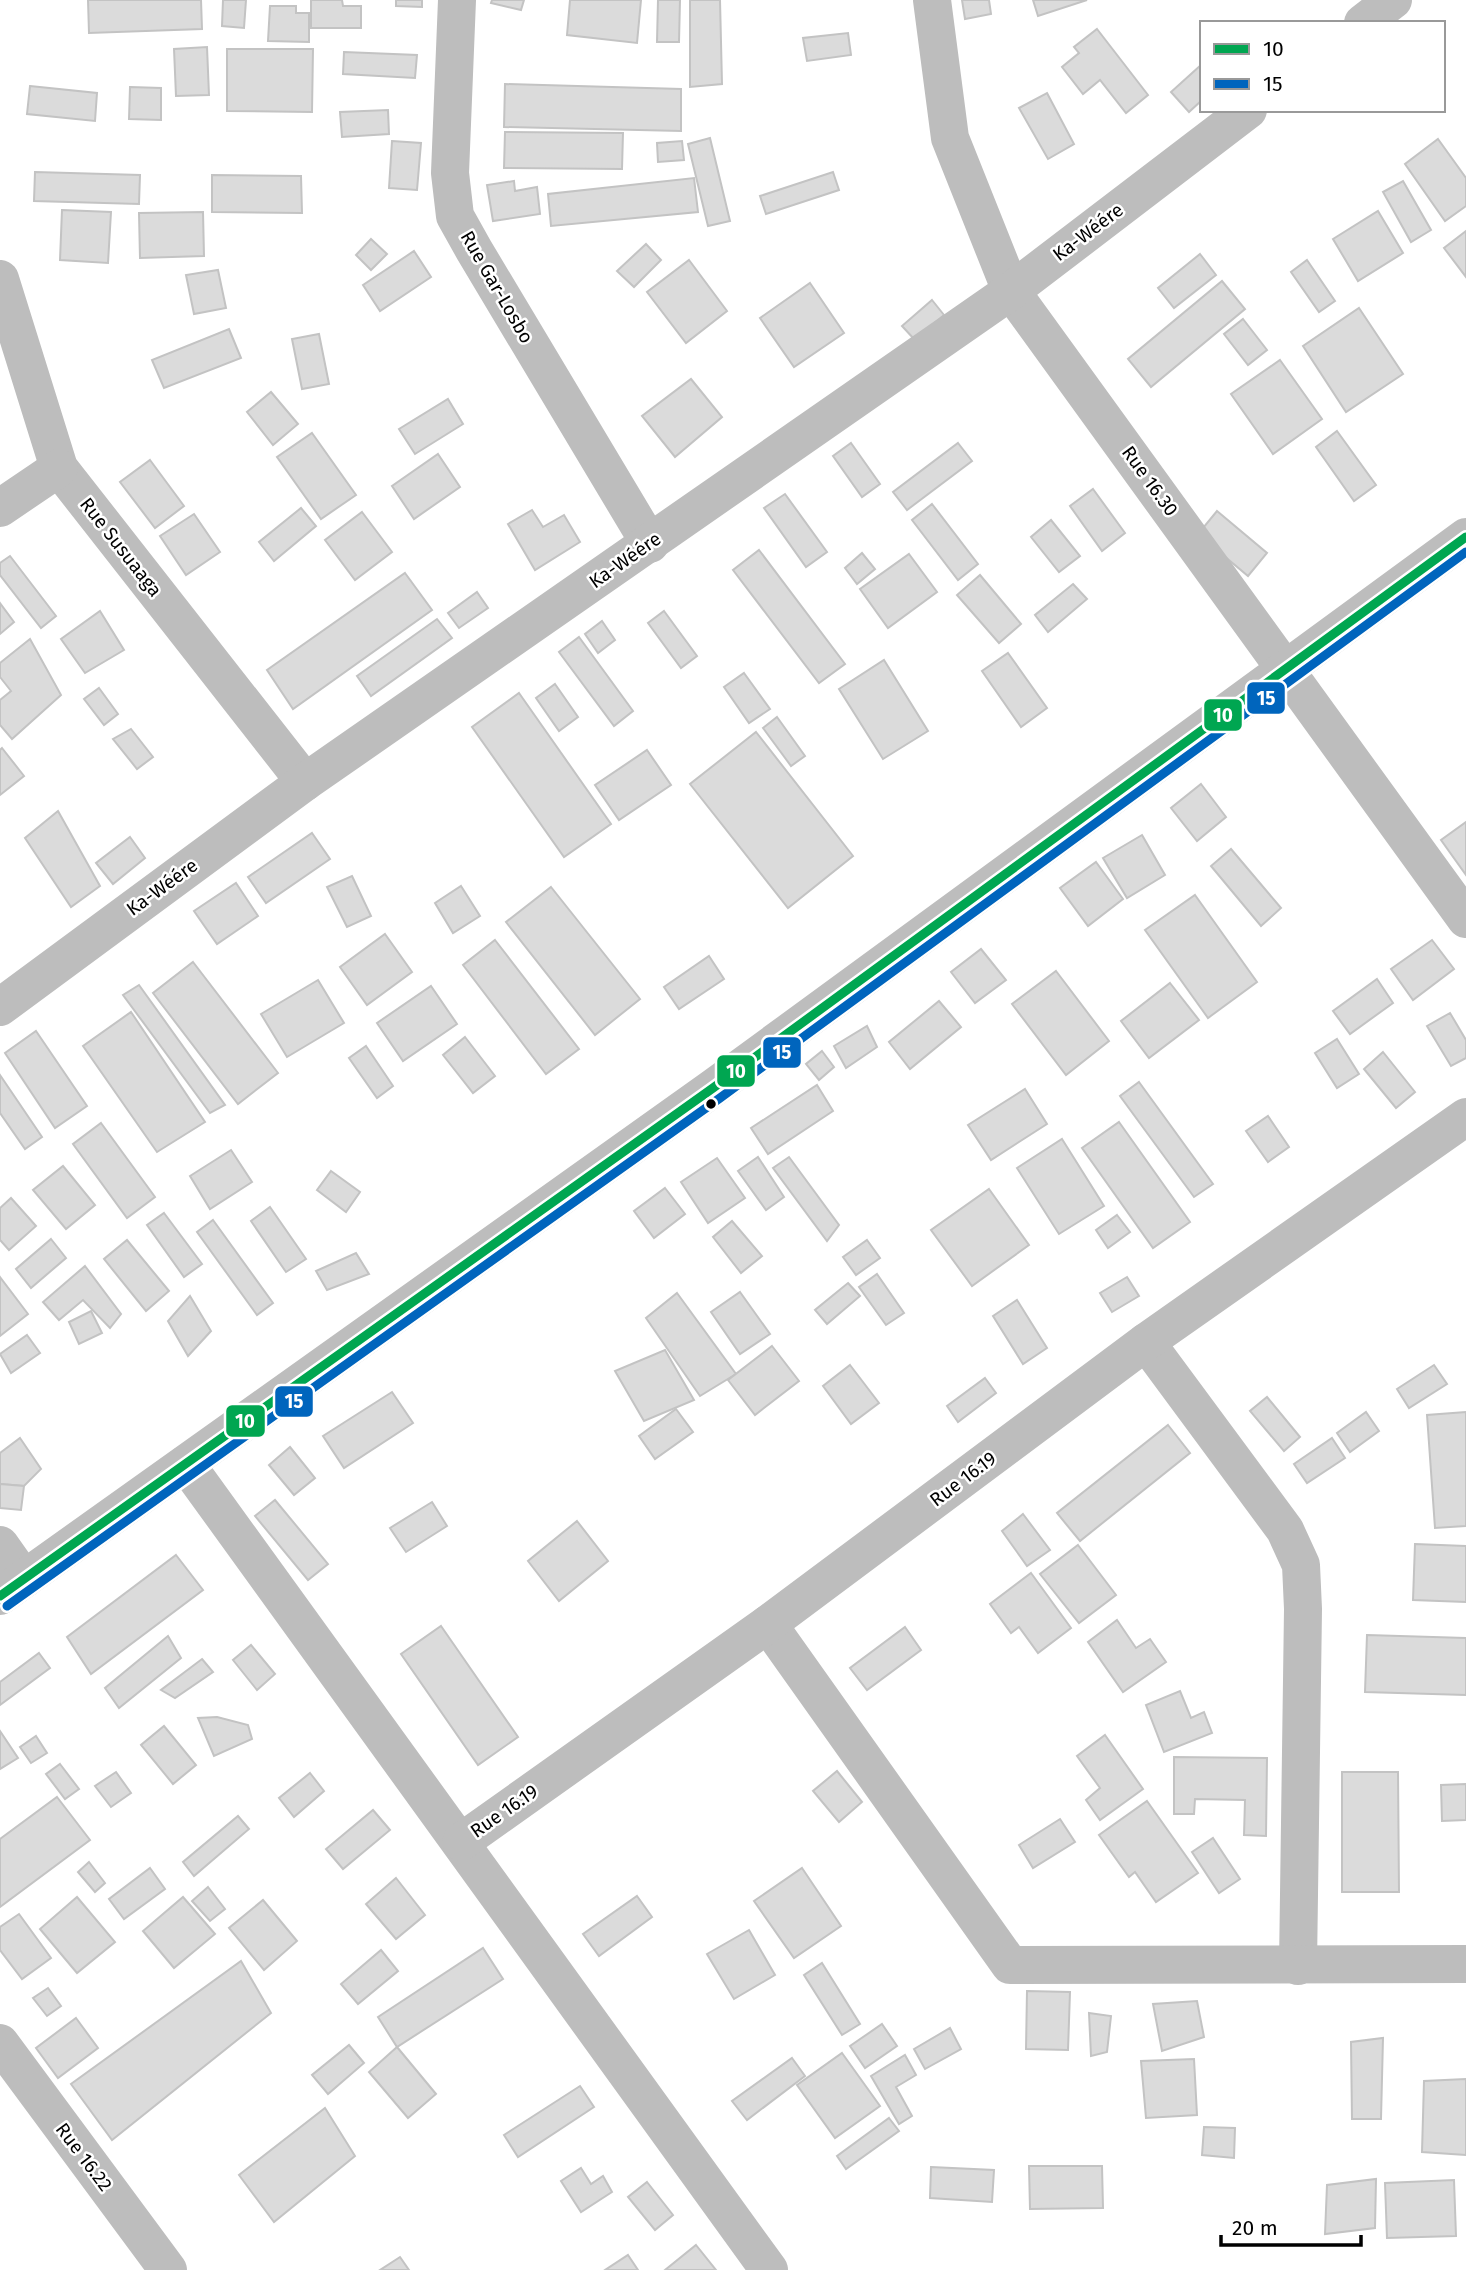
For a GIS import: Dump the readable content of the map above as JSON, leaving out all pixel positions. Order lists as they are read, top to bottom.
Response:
{
  "streets": {
    "street": [
      "Ka-Wéére",
      "Rue Gar-Losbo",
      "Rue 16.30",
      "Rue Susuaaga",
      "Rue 16.19",
      "Rue 16.22"
    ]
  },
  "crossings": [
    ["Ka-Wéére", "Rue Gar-Losbo"],
    ["Ka-Wéére", "Rue 16.30"],
    ["Ka-Wéére", "Rue Susuaaga"]
  ],
  "lines": ["transit line 10", "transit line 15"],
  "legend": ["10", "15"],
  "scale_bar": "20 m"
}
